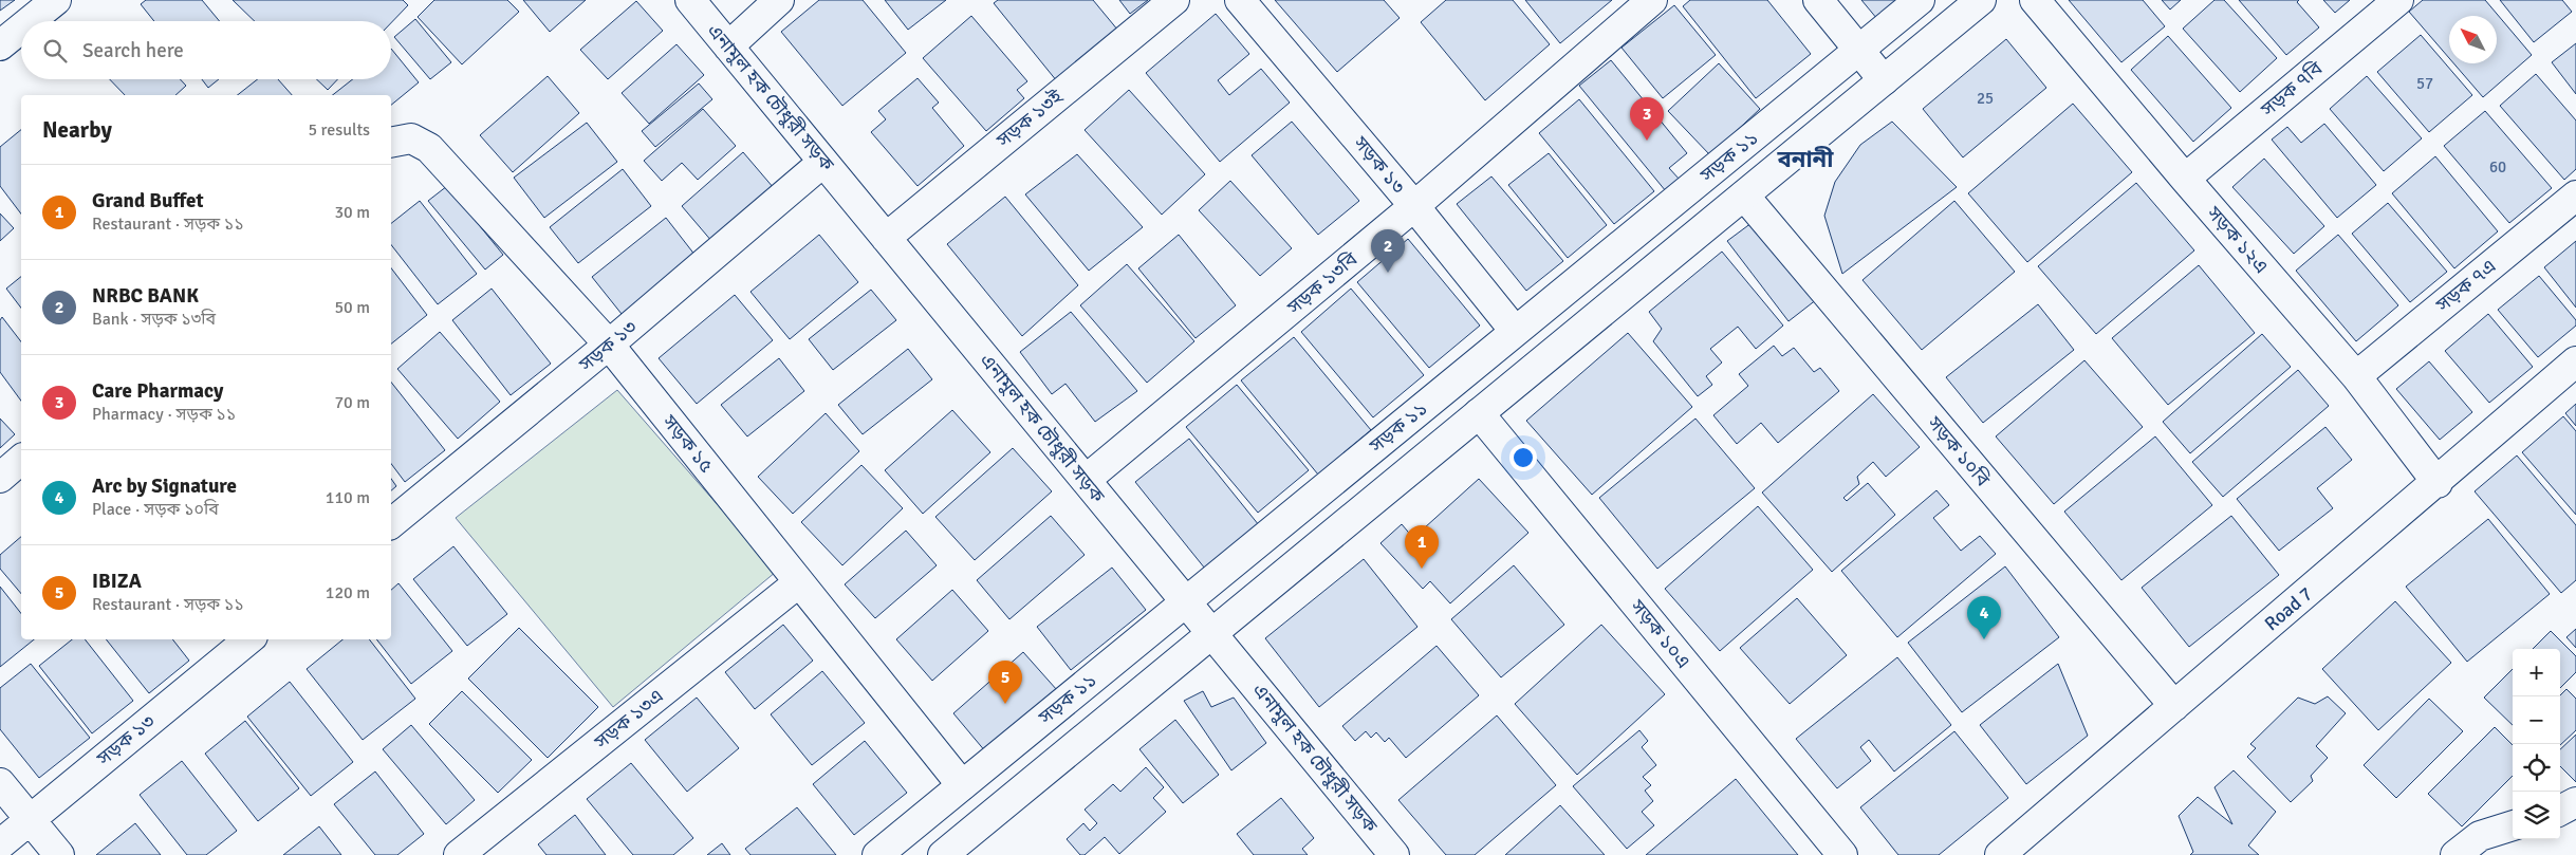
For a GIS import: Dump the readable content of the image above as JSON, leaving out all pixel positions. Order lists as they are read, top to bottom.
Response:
{
  "streets": {
    "street": [
      "সড়ক ৭বি",
      "এনামুল হক চৌধুরী সড়ক",
      "সড়ক ১৩ই",
      "সড়ক ১১",
      "সড়ক ১৩",
      "সড়ক ১২এ",
      "সড়ক ১৩বি",
      "সড়ক ৭এ",
      "সড়ক ১৫",
      "সড়ক ১০বি",
      "Road 7",
      "সড়ক ১০এ",
      "সড়ক ১৩এ"
    ]
  },
  "crossings": [
    ["সড়ক ৭বি", "সড়ক ১২এ"],
    ["এনামুল হক চৌধুরী সড়ক", "সড়ক ১৩ই"],
    ["এনামুল হক চৌধুরী সড়ক", "সড়ক ১১"],
    ["এনামুল হক চৌধুরী সড়ক", "সড়ক ১৩"],
    ["এনামুল হক চৌধুরী সড়ক", "সড়ক ১৩বি"],
    ["সড়ক ১১", "সড়ক ১৩"],
    ["সড়ক ১১", "সড়ক ১৫"],
    ["সড়ক ১১", "সড়ক ১০বি"],
    ["সড়ক ১১", "সড়ক ১০এ"],
    ["সড়ক ১৩", "সড়ক ১৩বি"],
    ["সড়ক ১৩", "সড়ক ১৫"],
    ["সড়ক ১২এ", "সড়ক ৭এ"],
    ["সড়ক ১২এ", "Road 7"],
    ["সড়ক ১৫", "সড়ক ১৩এ"],
    ["সড়ক ১০বি", "Road 7"]
  ],
  "districts": ["বনানী"],
  "house_numbers": ["57", "25", "60"],
  "north": "top left",
  "page": {
    "search": "Search here",
    "heading": ["Nearby", "5 results"],
    "pins": [
      "3",
      "2",
      "1",
      "4",
      "5"
    ],
    "list": [
      {
        "mark": "1",
        "name": "Grand Buffet",
        "note": "Restaurant · সড়ক ১১",
        "value": "30 m"
      },
      {
        "mark": "2",
        "name": "NRBC BANK",
        "note": "Bank · সড়ক ১৩বি",
        "value": "50 m"
      },
      {
        "mark": "3",
        "name": "Care Pharmacy",
        "note": "Pharmacy · সড়ক ১১",
        "value": "70 m"
      },
      {
        "mark": "4",
        "name": "Arc by Signature",
        "note": "Place · সড়ক ১০বি",
        "value": "110 m"
      },
      {
        "mark": "5",
        "name": "IBIZA",
        "note": "Restaurant · সড়ক ১১",
        "value": "120 m"
      }
    ],
    "map_buttons": ["+", "−"]
  }
}
